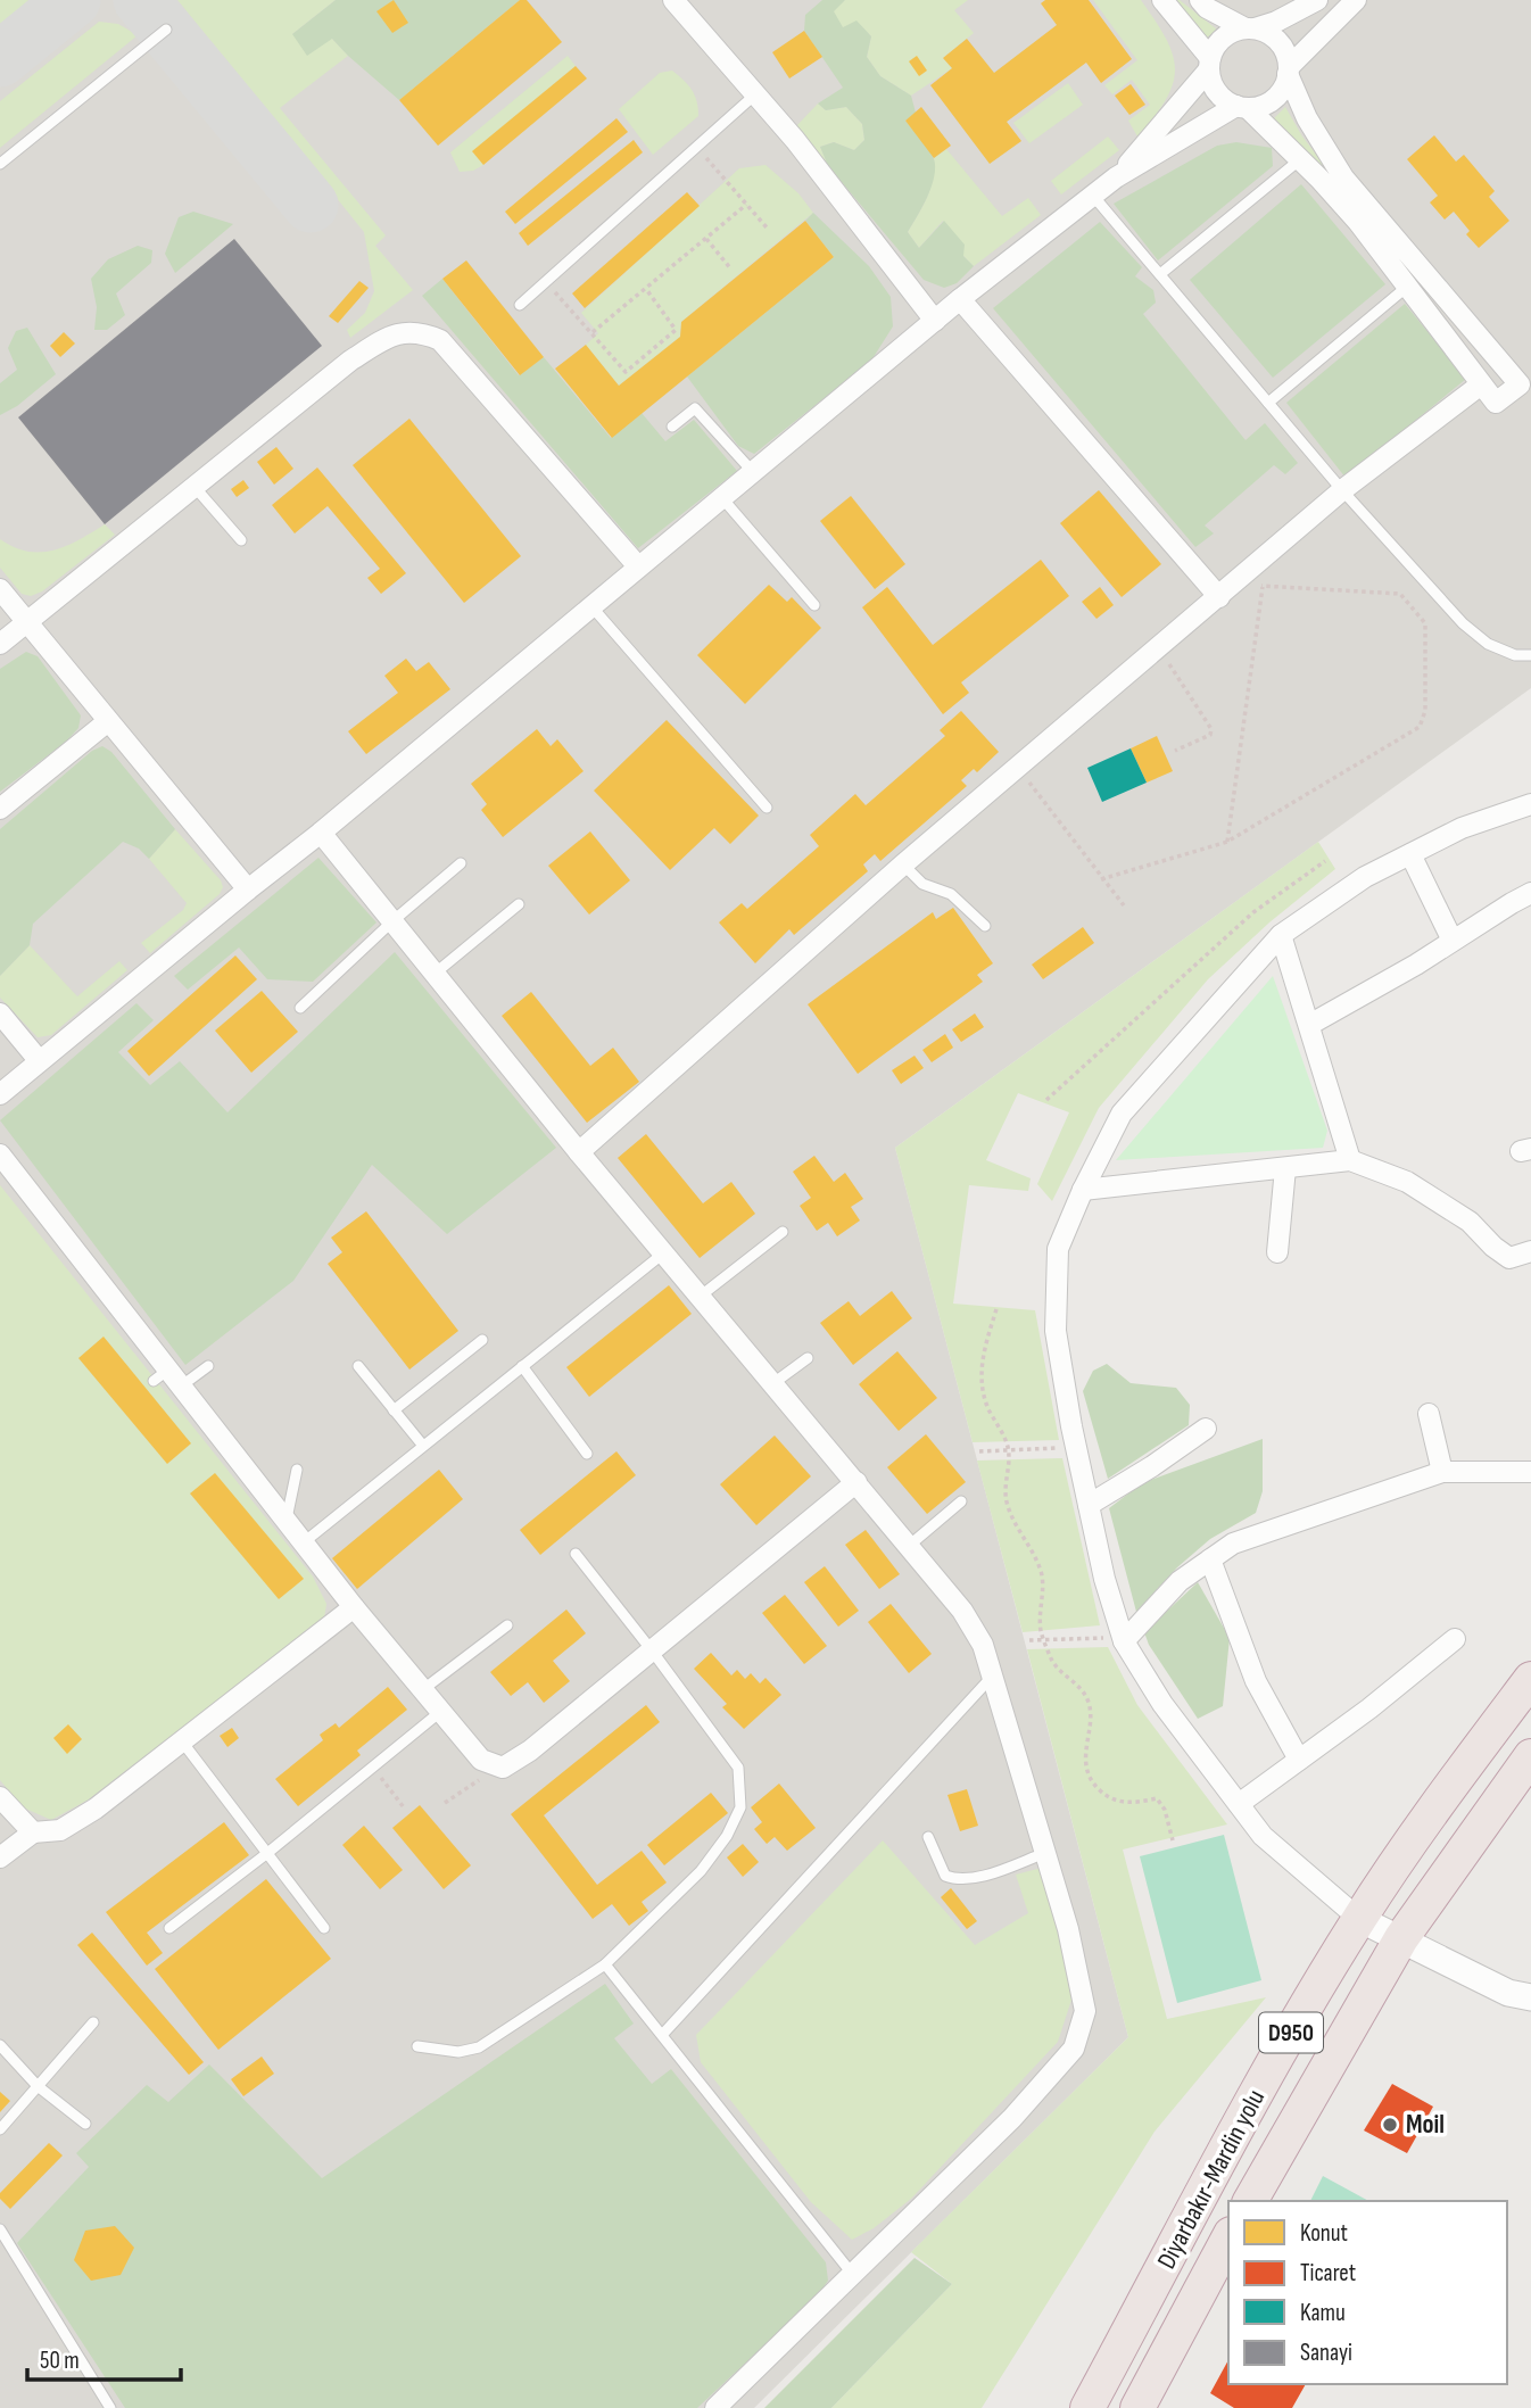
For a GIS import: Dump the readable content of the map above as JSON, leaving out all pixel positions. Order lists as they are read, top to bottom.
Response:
{
  "streets": {
    "highway": ["D950", "Diyarbakır-Mardin yolu"]
  },
  "places": ["Moil"],
  "legend": [
    "Konut",
    "Ticaret",
    "Kamu",
    "Sanayi"
  ],
  "scale_bar": "50 m"
}
